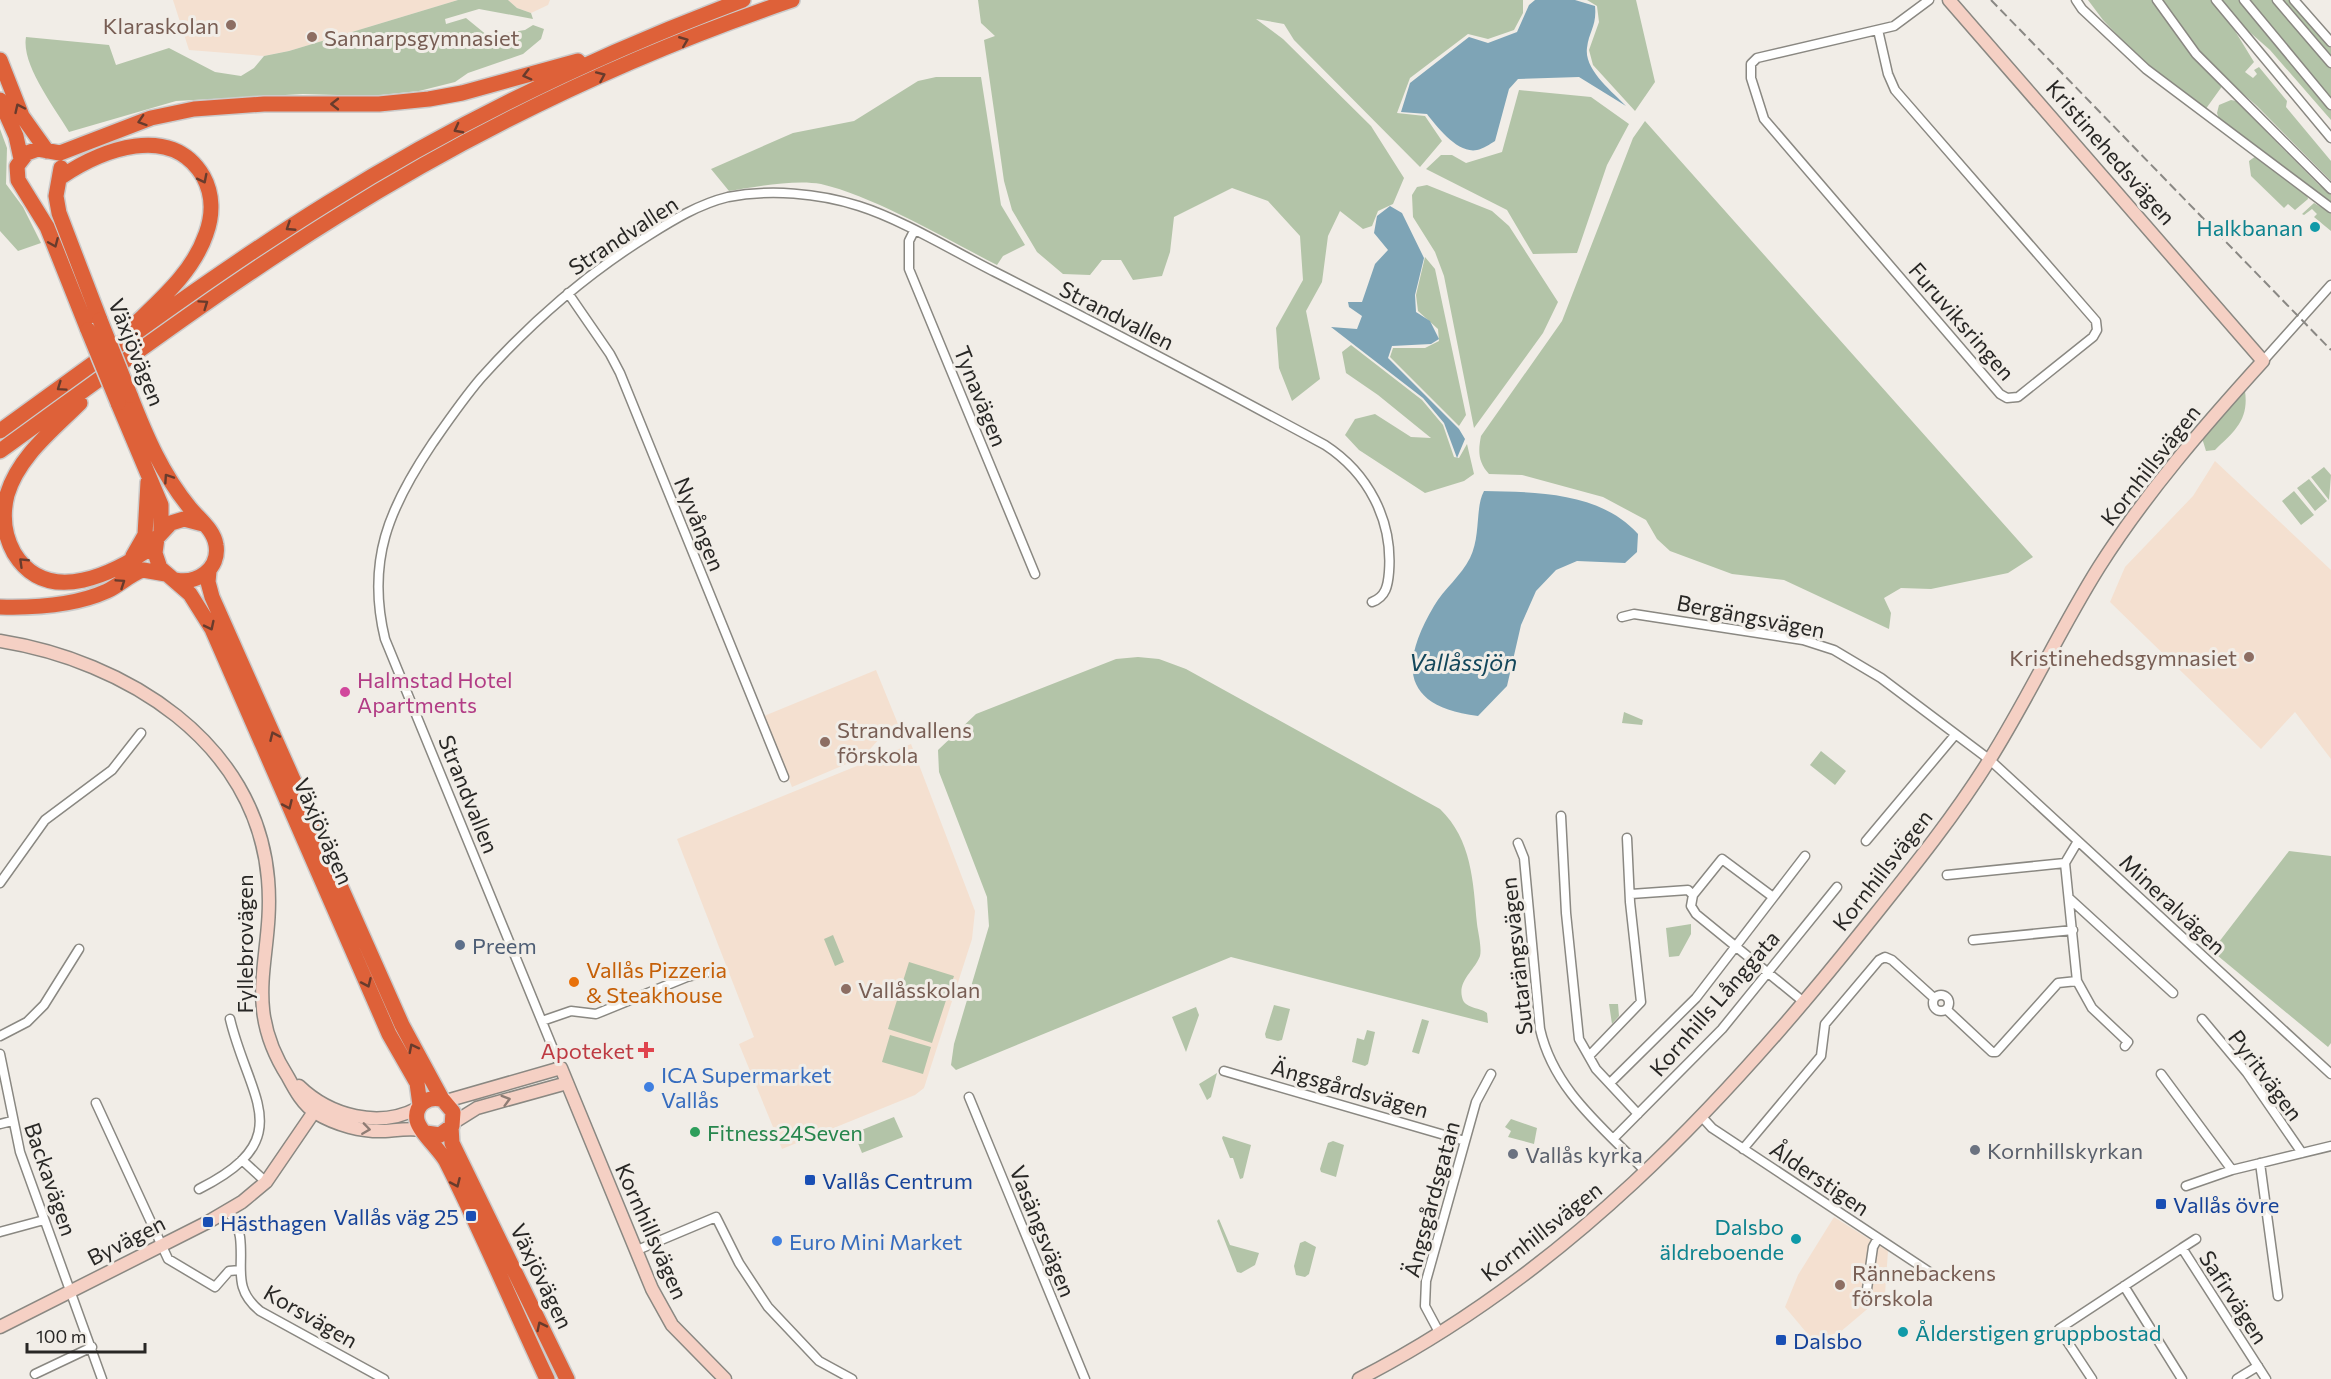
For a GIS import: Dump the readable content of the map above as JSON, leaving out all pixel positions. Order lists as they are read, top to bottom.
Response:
{
  "streets": {
    "highway": ["Växjövägen"],
    "street": [
      "Kristinehedsvägen",
      "Strandvallen",
      "Furuviksringen",
      "Tynavägen",
      "Kornhillsvägen",
      "Nyvången",
      "Bergängsvägen",
      "Mineralvägen",
      "Fyllebrovägen",
      "Sutarängsvägen",
      "Kornhills Långgata",
      "Pyritvägen",
      "Ängsgårdsvägen",
      "Ålderstigen",
      "Backavägen",
      "Ängsgårdsgatan",
      "Vasängsvägen",
      "Byvägen",
      "Safirvägen",
      "Korsvägen"
    ]
  },
  "crossings": [
    ["Kristinehedsvägen", "Kornhillsvägen"],
    ["Strandvallen", "Tynavägen"],
    ["Strandvallen", "Kornhillsvägen"],
    ["Strandvallen", "Nyvången"],
    ["Växjövägen", "Fyllebrovägen"],
    ["Kornhillsvägen", "Bergängsvägen"],
    ["Kornhillsvägen", "Mineralvägen"],
    ["Kornhillsvägen", "Sutarängsvägen"],
    ["Kornhillsvägen", "Ålderstigen"],
    ["Kornhillsvägen", "Ängsgårdsgatan"],
    ["Bergängsvägen", "Mineralvägen"],
    ["Fyllebrovägen", "Byvägen"],
    ["Sutarängsvägen", "Kornhills Långgata"],
    ["Ängsgårdsvägen", "Ängsgårdsgatan"],
    ["Backavägen", "Byvägen"],
    ["Byvägen", "Korsvägen"]
  ],
  "water": ["Vallåssjön"],
  "places": {
    "other": [
      "Klaraskolan",
      "Sannarpsgymnasiet",
      "Halkbanan",
      "Kristinehedsgymnasiet",
      "Halmstad Hotel Apartments",
      "Strandvallens förskola",
      "Preem",
      "Vallås Pizzeria & Steakhouse",
      "Vallåsskolan",
      "ICA Supermarket Vallås",
      "Fitness24Seven",
      "Kornhillskyrkan",
      "Vallås kyrka",
      "Dalsbo äldreboende",
      "Euro Mini Market",
      "Rännebackens förskola",
      "Ålderstigen gruppbostad"
    ],
    "health": ["Apoteket"],
    "transit": [
      "Vallås Centrum",
      "Vallås övre",
      "Vallås väg 25",
      "Hästhagen",
      "Dalsbo"
    ]
  },
  "scale_bar": "100 m"
}
